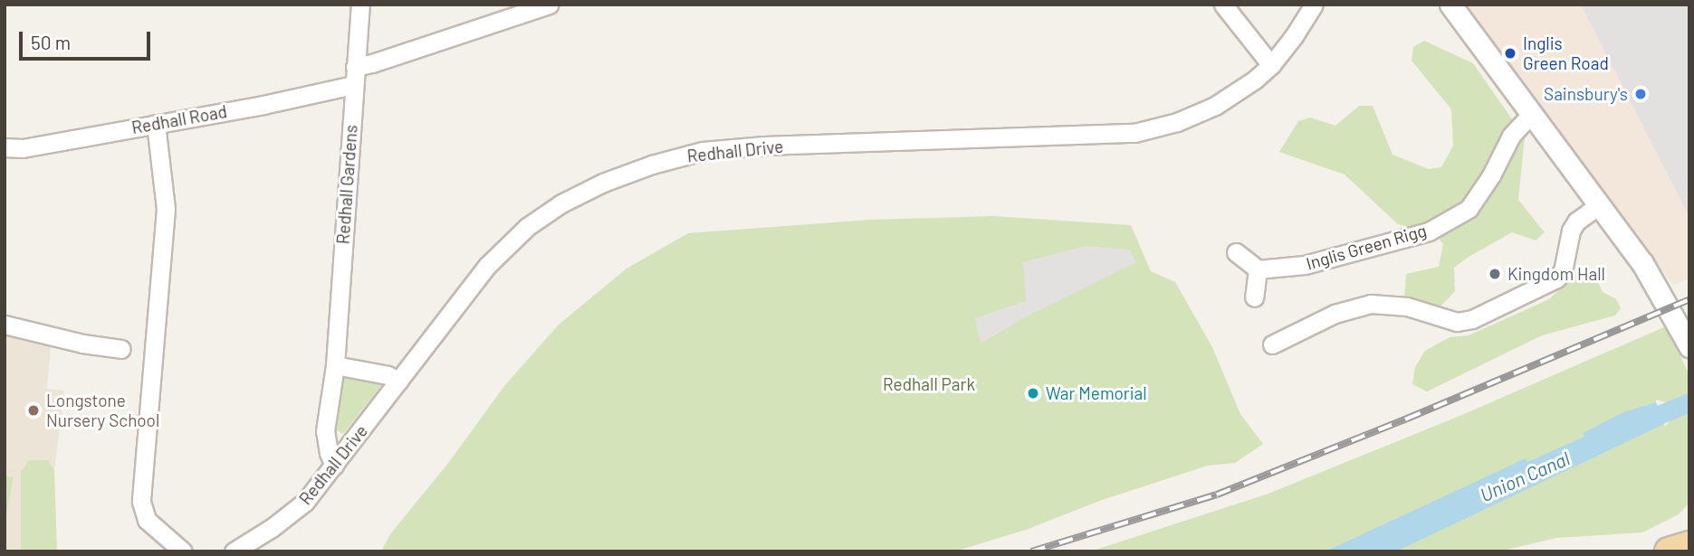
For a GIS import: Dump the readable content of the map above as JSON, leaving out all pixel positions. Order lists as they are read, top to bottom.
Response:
{
  "streets": {
    "street": [
      "Redhall Road",
      "Redhall Drive",
      "Redhall Gardens",
      "Inglis Green Rigg"
    ]
  },
  "crossings": [
    ["Redhall Road", "Redhall Gardens"],
    ["Redhall Drive", "Redhall Gardens"]
  ],
  "water": ["Union Canal"],
  "parks": ["Redhall Park"],
  "places": [
    "Inglis Green Road",
    "Sainsbury's",
    "Kingdom Hall",
    "War Memorial",
    "Longstone Nursery School"
  ],
  "scale_bar": "50 m"
}
